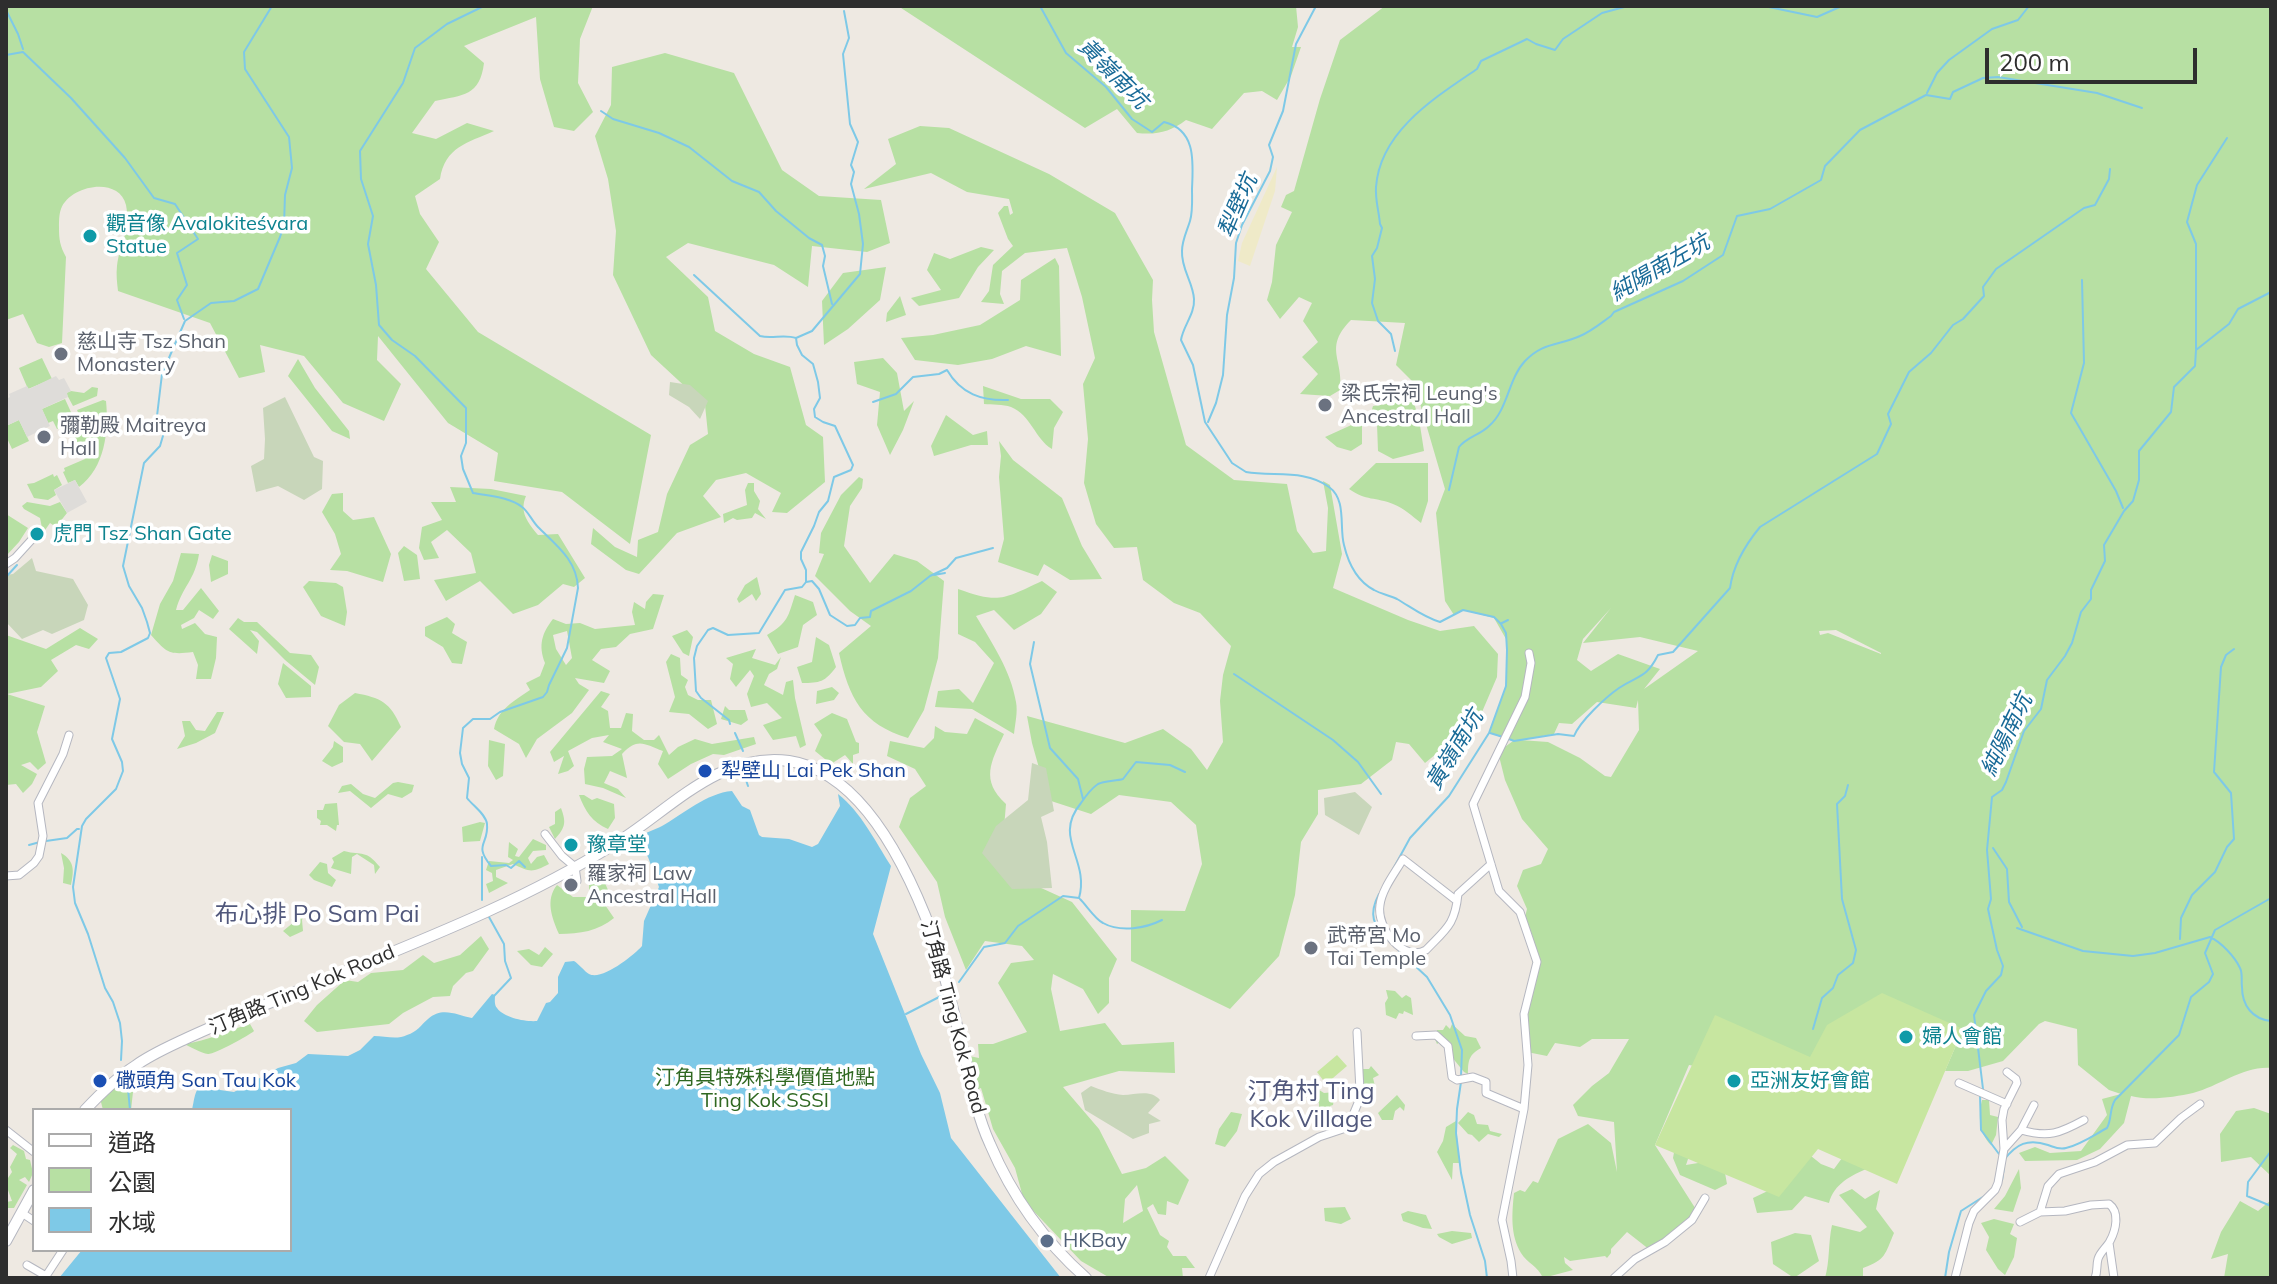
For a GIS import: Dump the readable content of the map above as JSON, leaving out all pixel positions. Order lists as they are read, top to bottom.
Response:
{
  "streets": {
    "main road": ["汀角路 Ting Kok Road"]
  },
  "districts": ["布心排 Po Sam Pai", "汀角村 Ting Kok Village"],
  "water": [
    "黃嶺南坑",
    "犁壁坑",
    "純陽南左坑",
    "純陽南坑"
  ],
  "parks": ["汀角具特殊科學價值地點 Ting Kok SSSI"],
  "places": [
    "觀音像 Avalokiteśvara Statue",
    "慈山寺 Tsz Shan Monastery",
    "梁氏宗祠 Leung's Ancestral Hall",
    "彌勒殿 Maitreya Hall",
    "虎門 Tsz Shan Gate",
    "犁壁山 Lai Pek Shan",
    "豫章堂",
    "羅家祠 Law Ancestral Hall",
    "武帝宮 Mo Tai Temple",
    "婦人會館",
    "䃟頭角 San Tau Kok",
    "亞洲友好會館",
    "HKBay"
  ],
  "legend": ["道路", "公園", "水域"],
  "scale_bar": "200 m"
}
